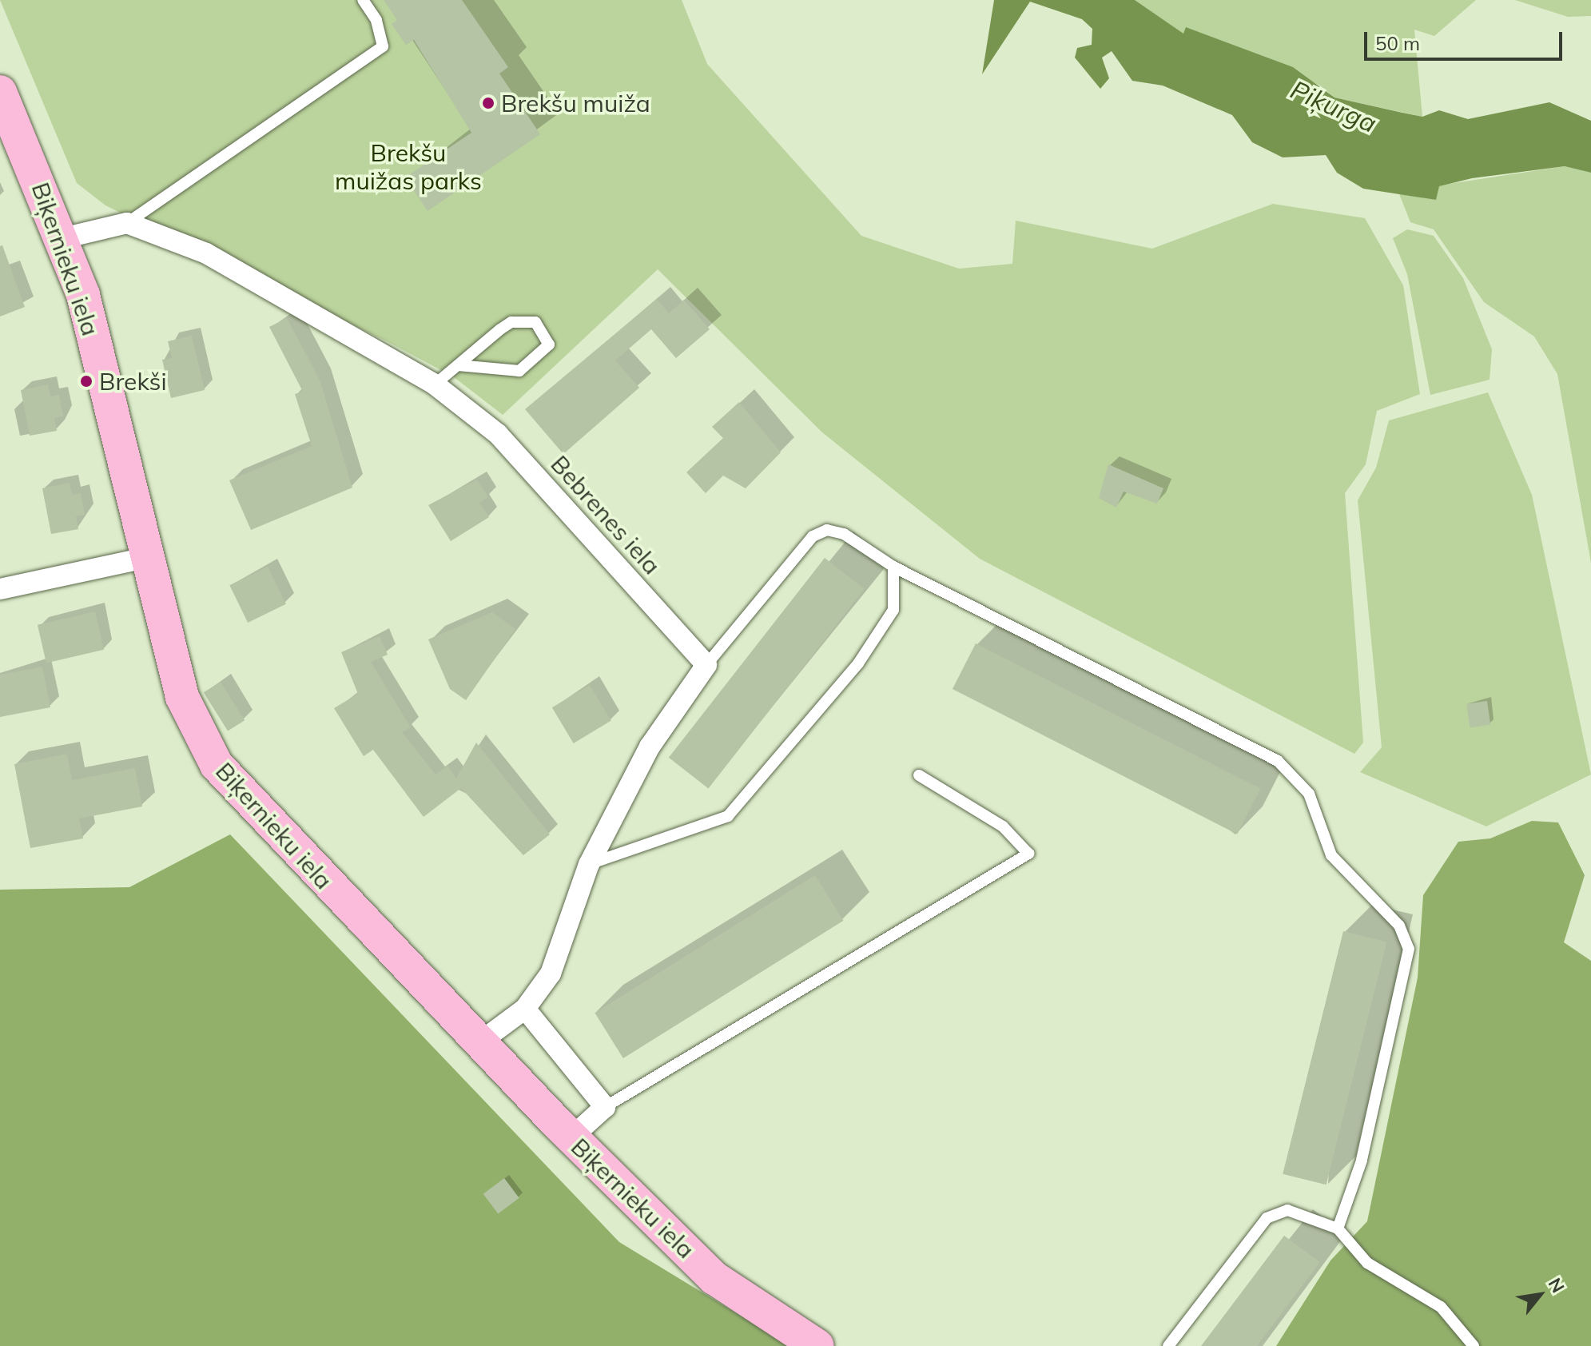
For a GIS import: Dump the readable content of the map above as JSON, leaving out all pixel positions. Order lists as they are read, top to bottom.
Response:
{
  "streets": {
    "main road": ["Biķernieku iela"],
    "street": ["Bebrenes iela"]
  },
  "water": ["Piķurga"],
  "parks": ["Brekšu muižas parks"],
  "places": ["Brekšu muiža", "Brekši"],
  "scale_bar": "50 m",
  "north": "top right"
}
